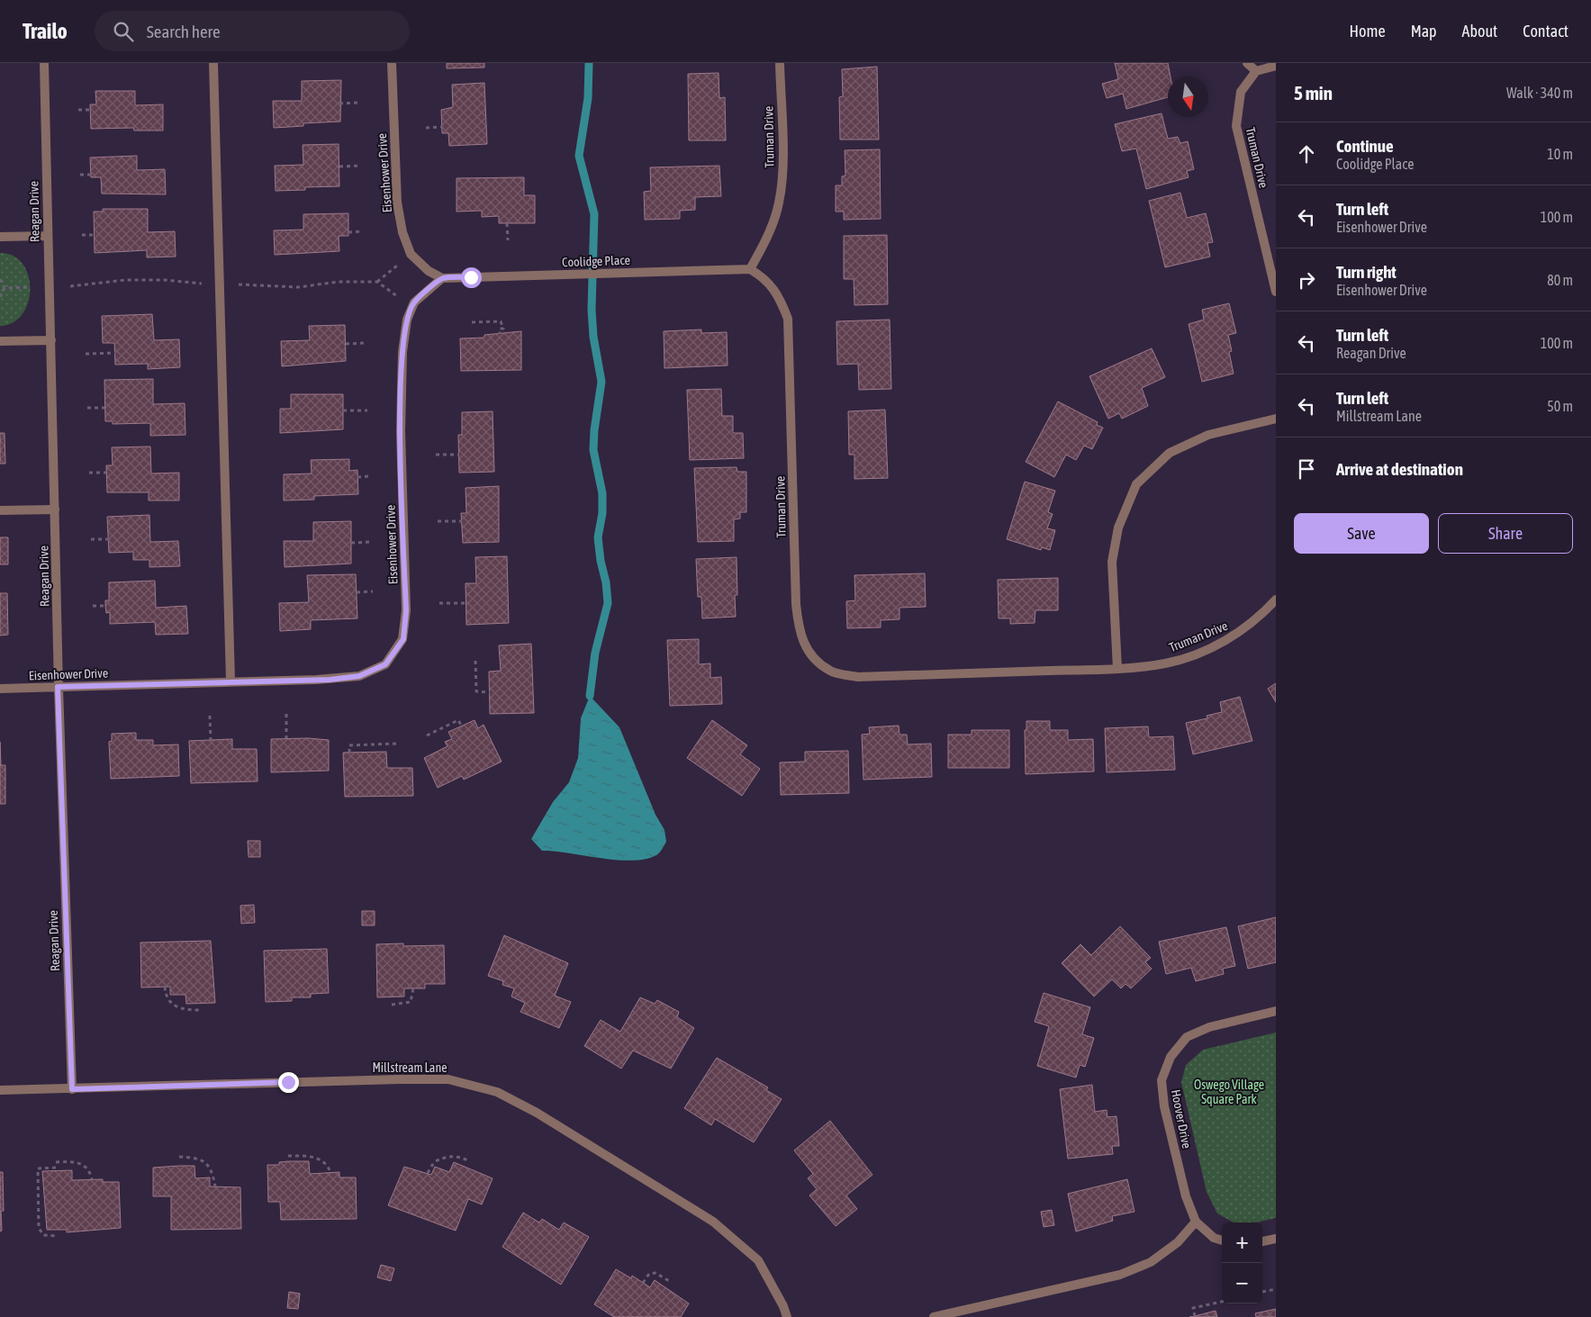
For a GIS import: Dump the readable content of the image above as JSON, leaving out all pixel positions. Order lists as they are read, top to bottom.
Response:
{
  "streets": {
    "street": [
      "Truman Drive",
      "Eisenhower Drive",
      "Reagan Drive",
      "Coolidge Place",
      "Millstream Lane",
      "Hoover Drive"
    ]
  },
  "crossings": [
    ["Truman Drive", "Coolidge Place"],
    ["Eisenhower Drive", "Reagan Drive"],
    ["Eisenhower Drive", "Coolidge Place"],
    ["Reagan Drive", "Millstream Lane"]
  ],
  "parks": ["Oswego Village Square Park"],
  "north": "bottom",
  "page": {
    "header": "Trailo",
    "search": "Search here",
    "nav": [
      "Home",
      "Map",
      "About",
      "Contact"
    ],
    "heading": ["5 min", "Walk · 340 m"],
    "list": [
      ["Continue", "Coolidge Place", "10 m"],
      ["Turn left", "Eisenhower Drive", "100 m"],
      ["Turn right", "Eisenhower Drive", "80 m"],
      ["Turn left", "Reagan Drive", "100 m"],
      ["Turn left", "Millstream Lane", "50 m"],
      "Arrive at destination"
    ],
    "buttons": ["Save", "Share"],
    "map_buttons": ["+", "−"]
  }
}
